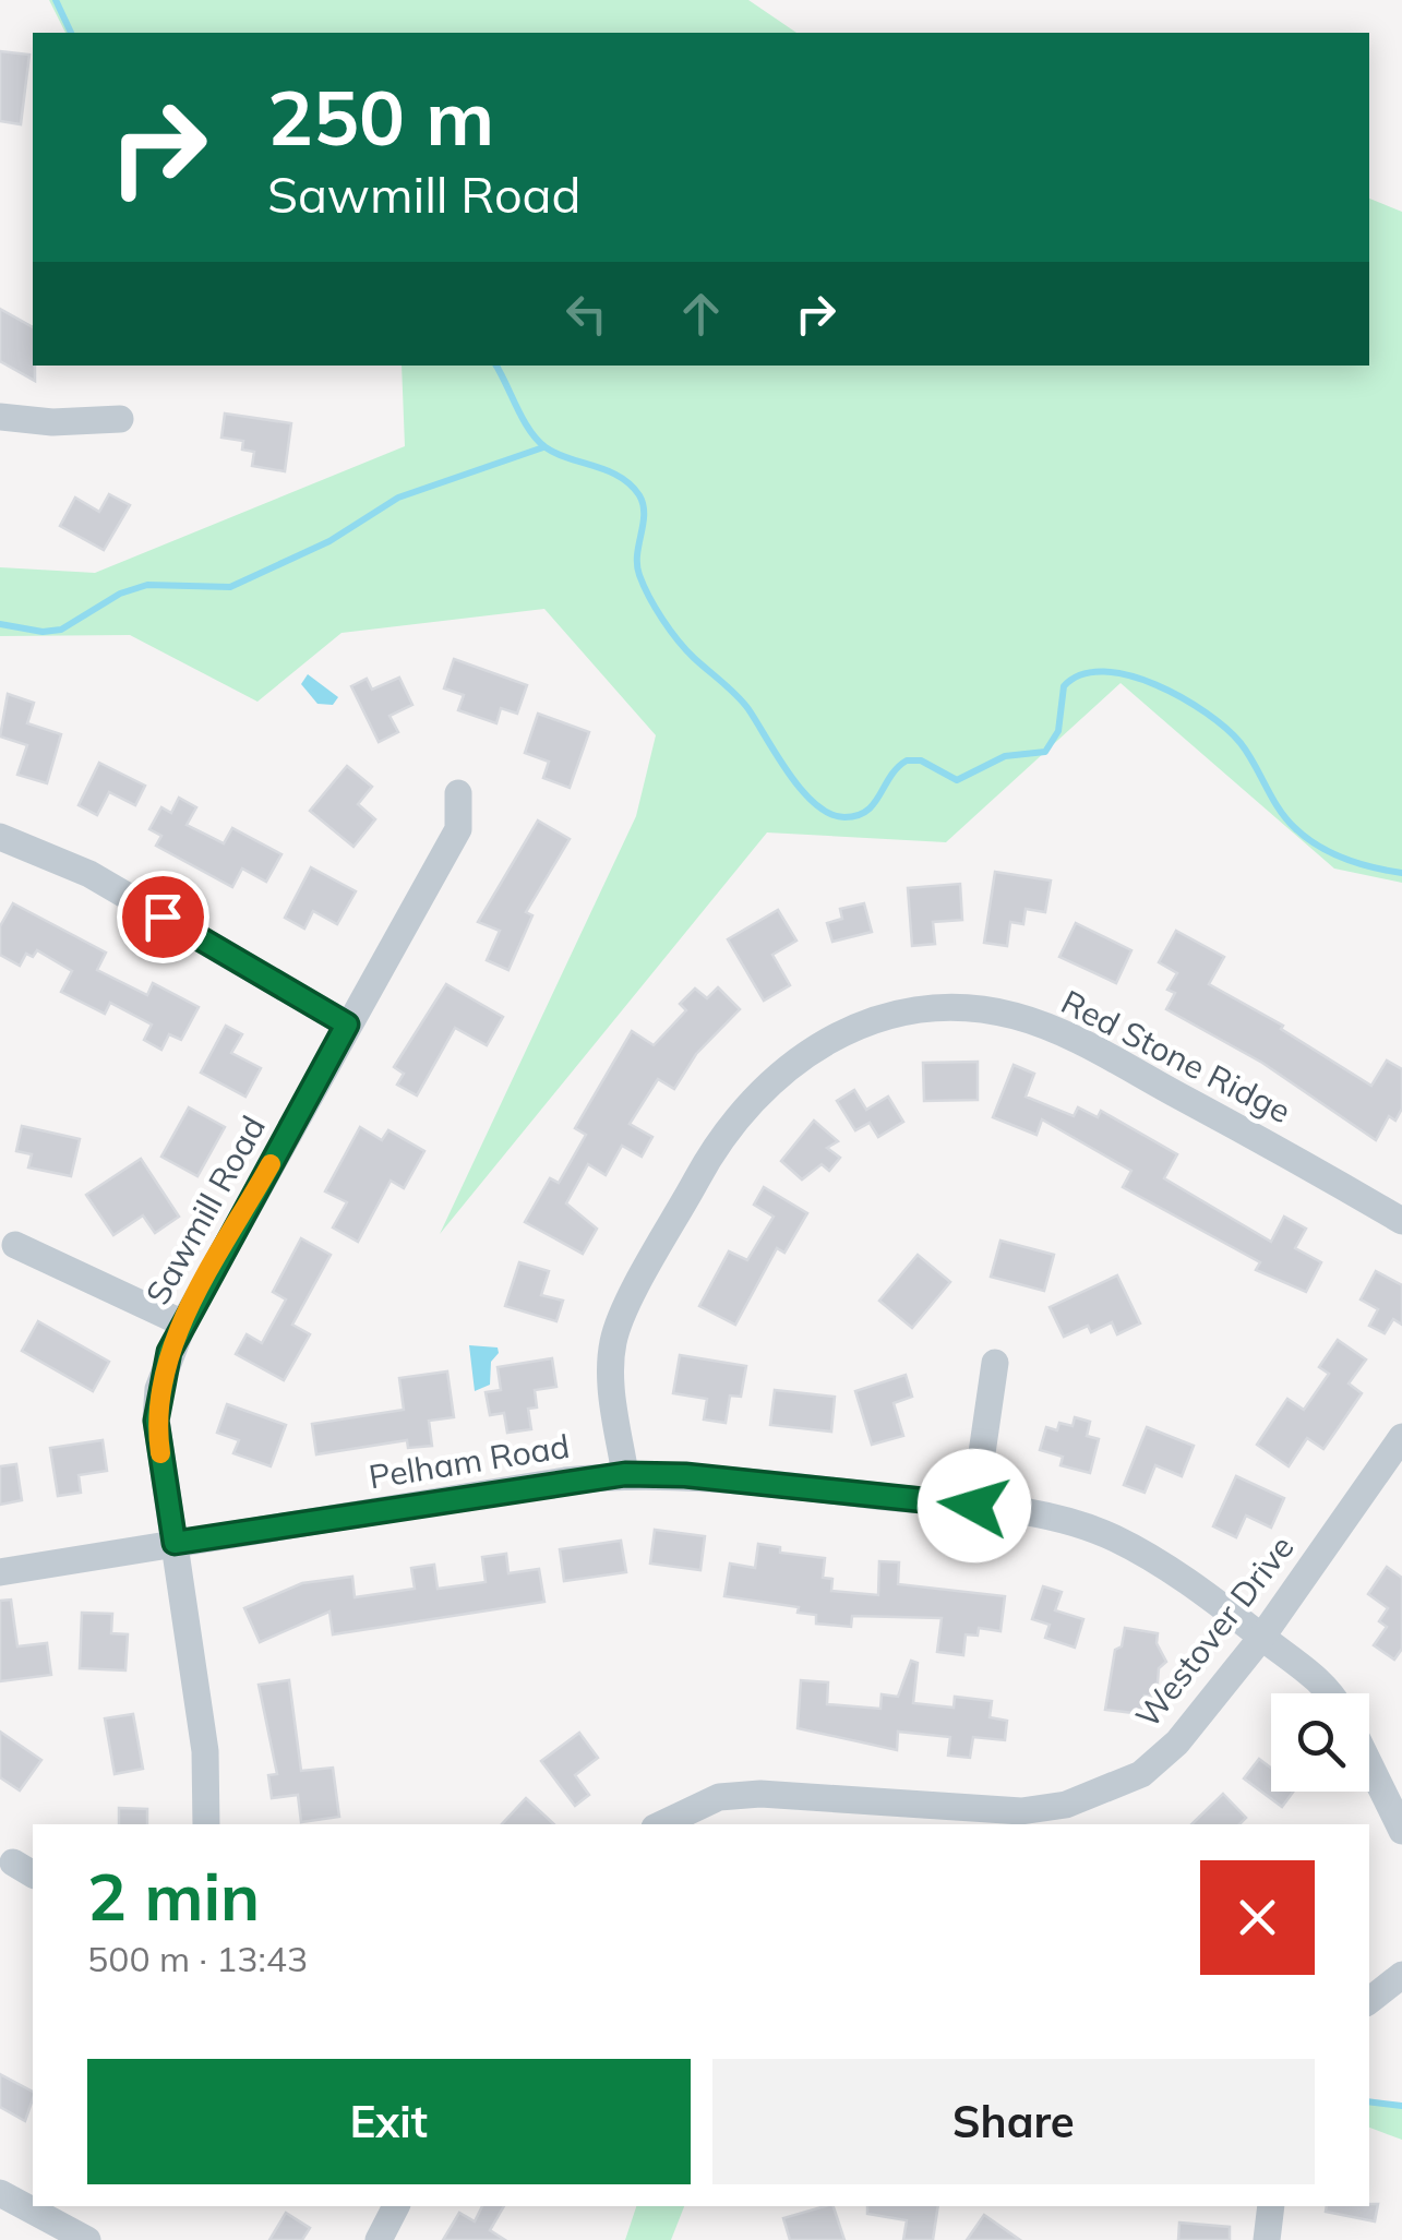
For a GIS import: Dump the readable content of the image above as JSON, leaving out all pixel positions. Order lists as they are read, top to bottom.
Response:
{
  "streets": {
    "street": [
      "Red Stone Ridge",
      "Sawmill Road",
      "Pelham Road",
      "Westover Drive"
    ]
  },
  "crossings": [
    ["Red Stone Ridge", "Pelham Road"],
    ["Sawmill Road", "Pelham Road"],
    ["Pelham Road", "Westover Drive"]
  ],
  "page": {
    "turn": ["250 m", "Sawmill Road"],
    "heading": ["2 min", "500 m · 13:43"],
    "buttons": ["Exit", "Share"]
  }
}
